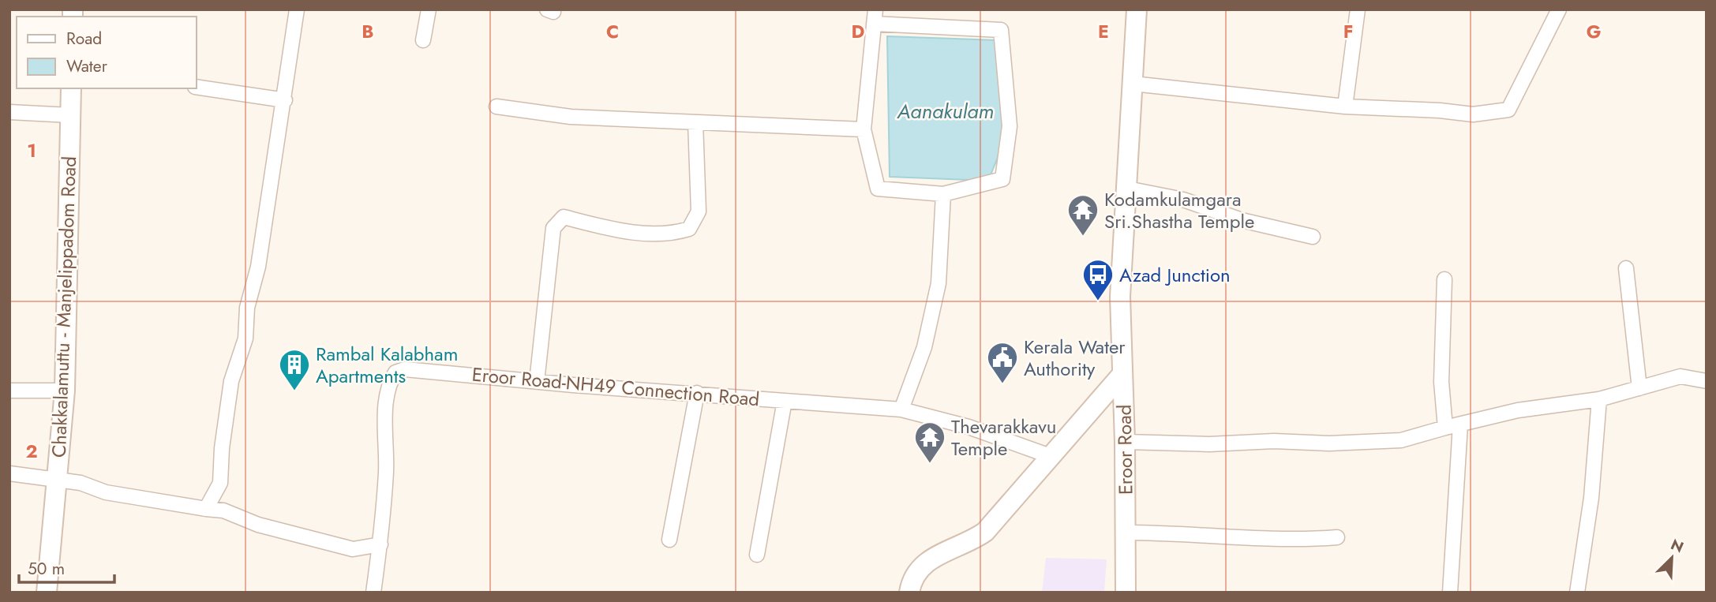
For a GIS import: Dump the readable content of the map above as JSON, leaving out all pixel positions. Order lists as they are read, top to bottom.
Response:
{
  "streets": {
    "street": ["Chakkalamuttu - Manjelippadom Road", "Eroor Road-NH49 Connection Road", "Eroor Road"]
  },
  "water": ["Aanakulam"],
  "places": {
    "temple": ["Kodamkulamgara Sri.Shastha Temple", "Thevarakkavu Temple"],
    "bus stop": ["Azad Junction"],
    "public building": ["Kerala Water Authority"],
    "building": ["Rambal Kalabham Apartments"]
  },
  "legend": ["Road", "Water"],
  "scale_bar": "50 m",
  "north": "top right",
  "grid": {
    "columns": [
      "B",
      "C",
      "D",
      "E",
      "F",
      "G"
    ],
    "rows": ["1", "2"]
  }
}
